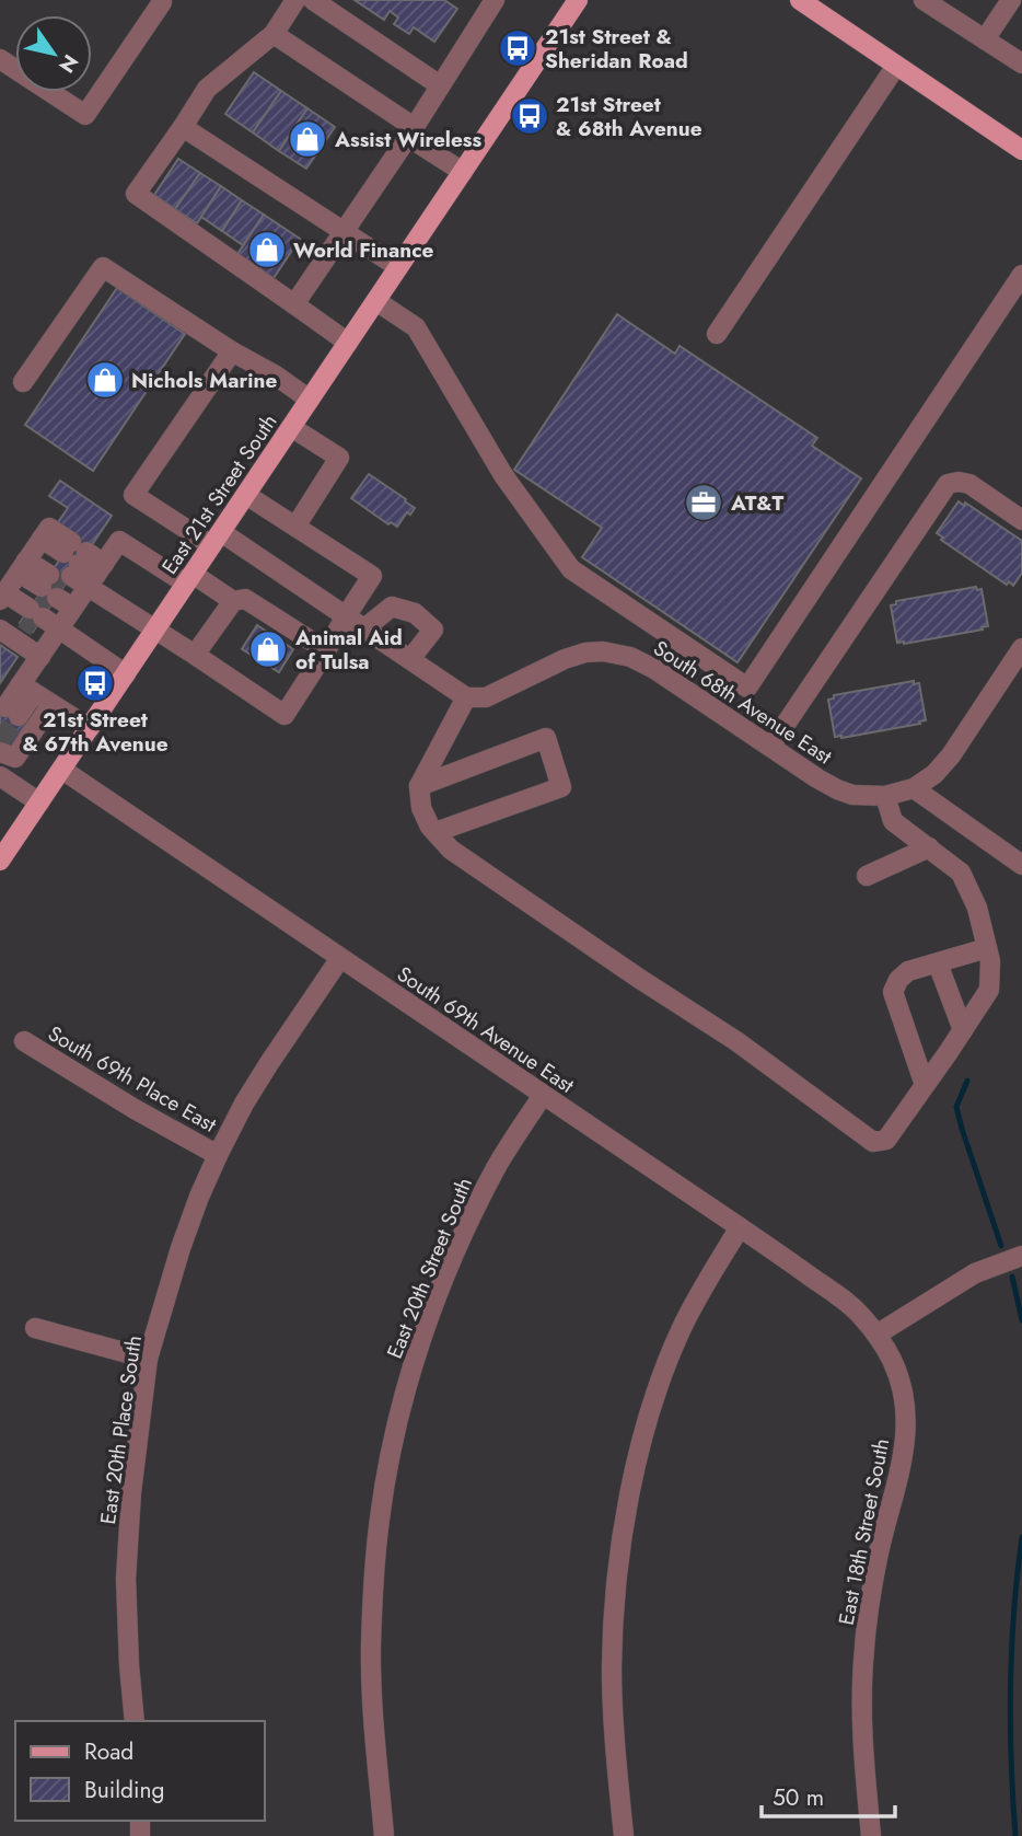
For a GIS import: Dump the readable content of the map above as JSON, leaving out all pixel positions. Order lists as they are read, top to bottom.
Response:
{
  "streets": {
    "main road": ["East 21st Street South"],
    "street": [
      "South 68th Avenue East",
      "South 69th Avenue East",
      "South 69th Place East",
      "East 20th Street South",
      "East 20th Place South",
      "East 18th Street South"
    ]
  },
  "crossings": [
    ["East 21st Street South", "South 69th Avenue East"],
    ["South 69th Avenue East", "East 20th Street South"],
    ["South 69th Avenue East", "East 20th Place South"],
    ["South 69th Avenue East", "East 18th Street South"],
    ["South 69th Place East", "East 20th Place South"]
  ],
  "places": {
    "bus stop": ["21st Street & Sheridan Road", "21st Street & 68th Avenue", "21st Street & 67th Avenue"],
    "shop": [
      "Assist Wireless",
      "World Finance",
      "Nichols Marine",
      "Animal Aid of Tulsa"
    ],
    "office": ["AT&T"]
  },
  "legend": ["Road", "Building"],
  "scale_bar": "50 m",
  "north": "bottom right"
}
